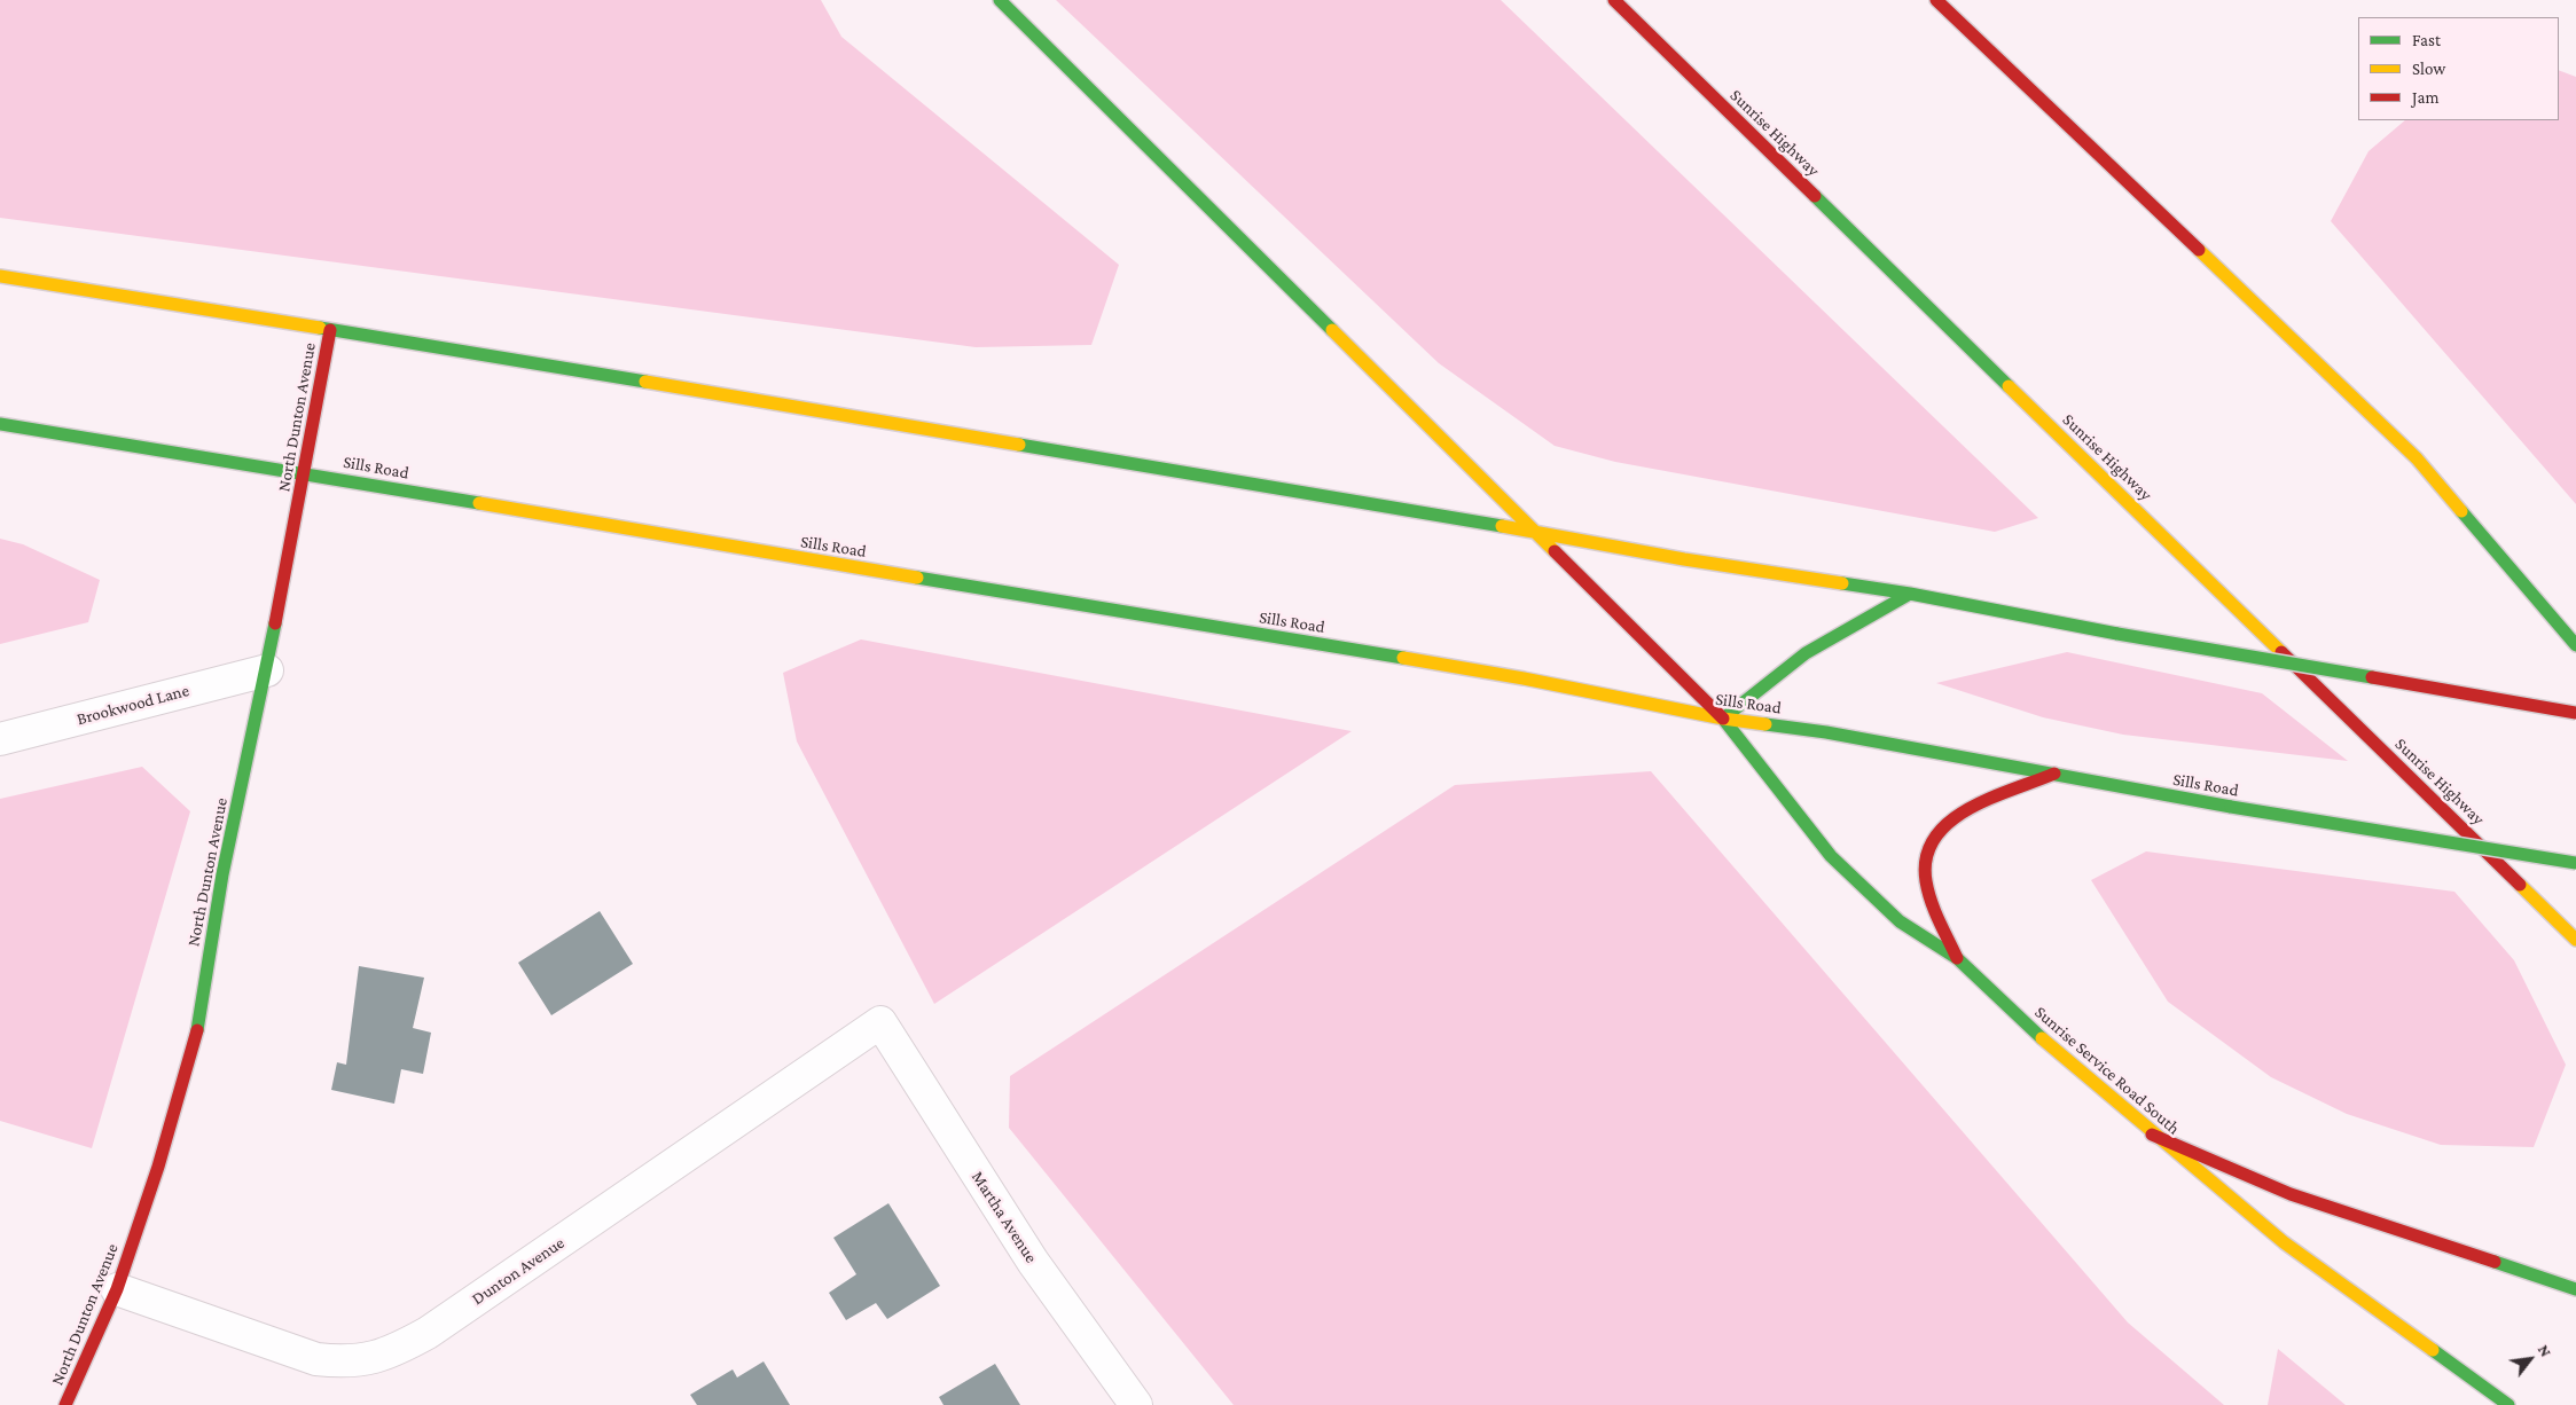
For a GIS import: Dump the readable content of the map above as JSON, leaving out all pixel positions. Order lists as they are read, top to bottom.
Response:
{
  "streets": {
    "main road": [
      "Sunrise Highway",
      "North Dunton Avenue",
      "Sills Road",
      "Sunrise Service Road South"
    ],
    "street": ["Brookwood Lane", "Martha Avenue", "Dunton Avenue"]
  },
  "crossings": [
    ["North Dunton Avenue", "Sills Road"],
    ["North Dunton Avenue", "Brookwood Lane"],
    ["North Dunton Avenue", "Dunton Avenue"],
    ["Sills Road", "Sunrise Service Road South"],
    ["Martha Avenue", "Dunton Avenue"]
  ],
  "legend": ["Fast", "Slow", "Jam"],
  "north": "top right"
}
